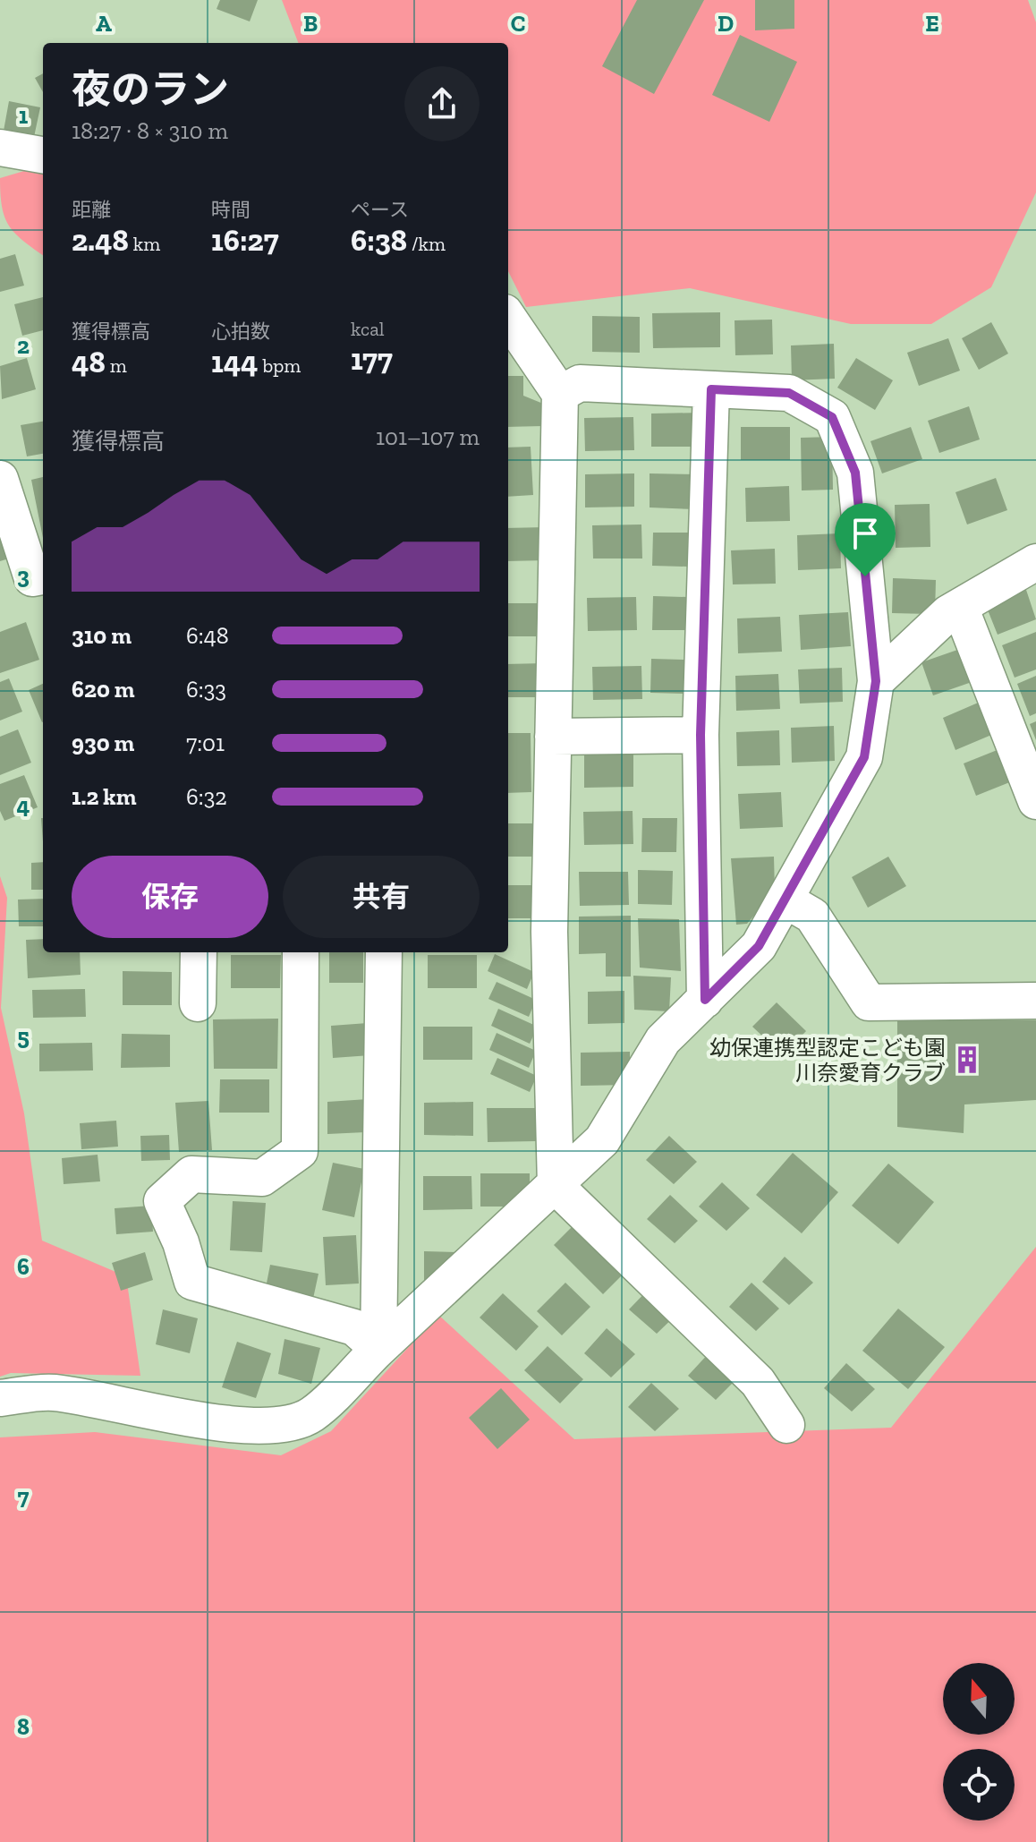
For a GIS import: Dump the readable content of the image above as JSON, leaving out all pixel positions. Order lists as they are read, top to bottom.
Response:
{
  "places": {
    "building": ["幼保連携型認定こども園 川奈愛育クラブ"]
  },
  "north": "top",
  "page": {
    "heading": ["夜のラン", "18:27 · 8 × 310 m"],
    "stats": [
      ["距離", "2.48 km"],
      ["時間", "16:27"],
      ["ペース", "6:38 /km"],
      ["獲得標高", "48 m"],
      ["心拍数", "144 bpm"],
      ["kcal", "177"]
    ],
    "chart": ["獲得標高", "101–107 m"],
    "list": [
      {
        "name": "310 m",
        "note": "6:48"
      },
      {
        "name": "620 m",
        "note": "6:33"
      },
      {
        "name": "930 m",
        "note": "7:01"
      },
      {
        "name": "1.2 km",
        "note": "6:32"
      }
    ],
    "buttons": ["保存", "共有"]
  },
  "grid": {
    "columns": [
      "A",
      "B",
      "C",
      "D",
      "E"
    ],
    "rows": [
      "1",
      "2",
      "3",
      "4",
      "5",
      "6",
      "7",
      "8"
    ]
  }
}
